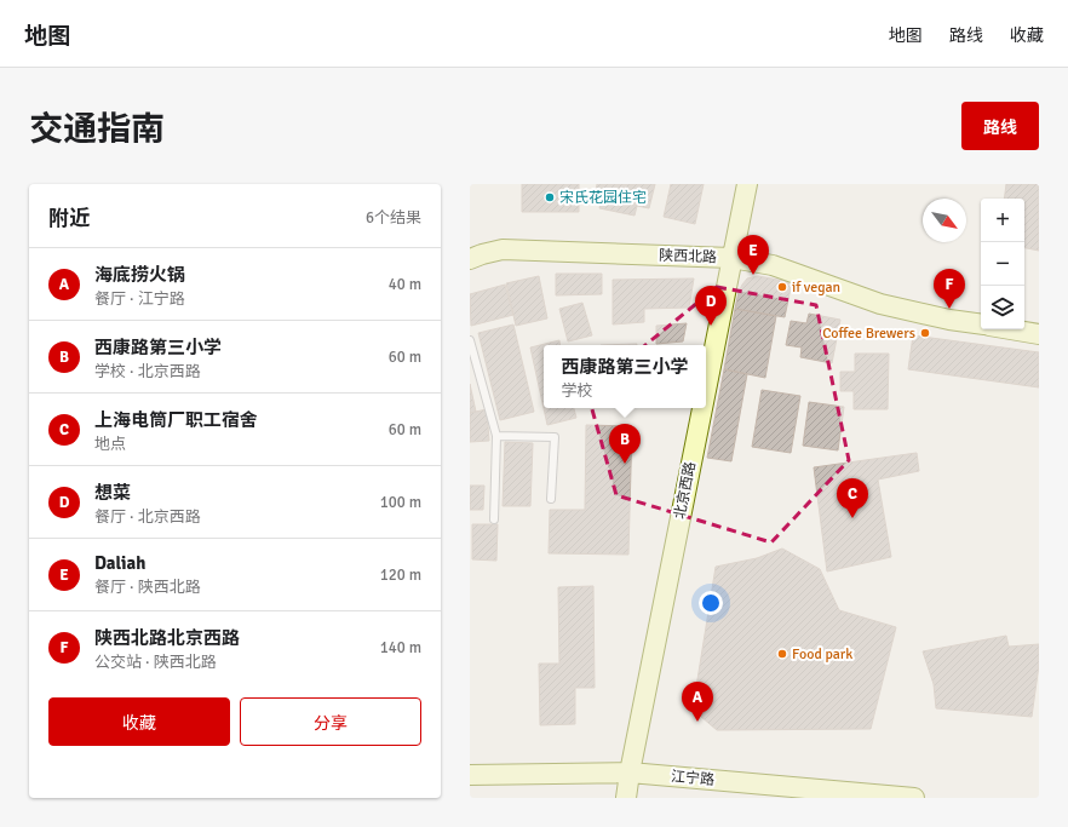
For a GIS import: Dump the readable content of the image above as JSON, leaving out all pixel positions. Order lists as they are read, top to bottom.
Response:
{
  "streets": {
    "main road": ["陕西北路", "北京西路", "江宁路"]
  },
  "crossings": [
    ["陕西北路", "北京西路"],
    ["北京西路", "江宁路"]
  ],
  "places": [
    "宋氏花园住宅",
    "if vegan",
    "Coffee Brewers",
    "Food park"
  ],
  "north": "bottom right",
  "page": {
    "header": "地图",
    "nav": ["地图", "路线", "收藏"],
    "title": "交通指南",
    "buttons": [
      "路线",
      ["收藏", "分享"]
    ],
    "heading": ["附近", "6个结果"],
    "map_buttons": ["+", "−"],
    "pins": [
      "E",
      "F",
      "D",
      "B",
      "C",
      "A"
    ],
    "list": [
      {
        "mark": "A",
        "name": "海底捞火锅",
        "note": "餐厅 · 江宁路",
        "value": "40 m"
      },
      {
        "mark": "B",
        "name": "西康路第三小学",
        "note": "学校 · 北京西路",
        "value": "60 m"
      },
      {
        "mark": "C",
        "name": "上海电筒厂职工宿舍",
        "note": "地点",
        "value": "60 m"
      },
      {
        "mark": "D",
        "name": "想菜",
        "note": "餐厅 · 北京西路",
        "value": "100 m"
      },
      {
        "mark": "E",
        "name": "Daliah",
        "note": "餐厅 · 陕西北路",
        "value": "120 m"
      },
      {
        "mark": "F",
        "name": "陕西北路北京西路",
        "note": "公交站 · 陕西北路",
        "value": "140 m"
      }
    ],
    "popup": ["西康路第三小学", "学校"]
  }
}
